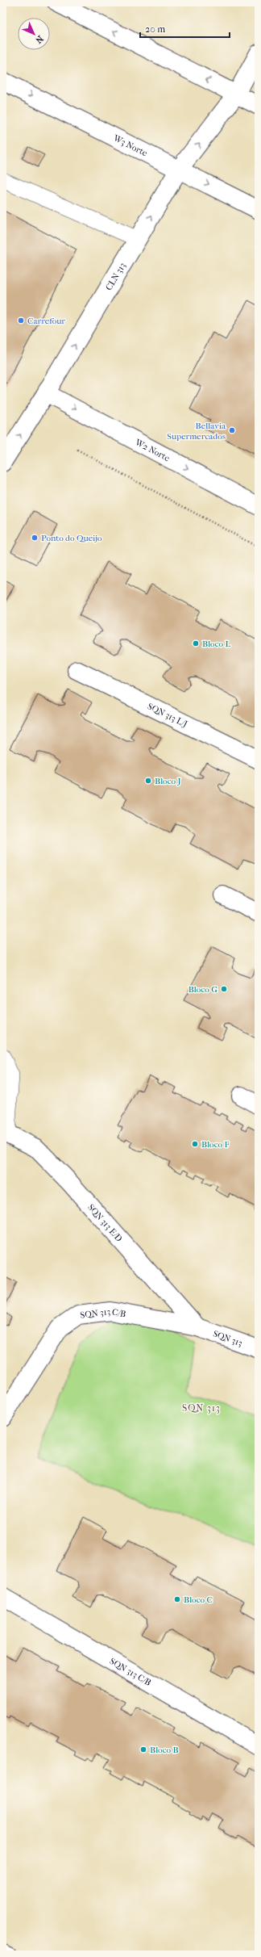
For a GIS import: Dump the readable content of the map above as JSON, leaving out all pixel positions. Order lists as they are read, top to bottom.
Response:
{
  "streets": {
    "street": [
      "W3 Norte",
      "CLN 313",
      "W2 Norte",
      "SQN 313 L/J",
      "SQN 313 E/D",
      "SQN 313 C/B",
      "SQN 313"
    ]
  },
  "crossings": [
    ["W3 Norte", "CLN 313"],
    ["CLN 313", "W2 Norte"],
    ["SQN 313 E/D", "SQN 313 C/B"],
    ["SQN 313 E/D", "SQN 313"],
    ["SQN 313 C/B", "SQN 313"]
  ],
  "one_way": ["CLN 313", "W2 Norte"],
  "districts": ["SQN 313"],
  "places": [
    "Carrefour",
    "Bellavia Supermercados",
    "Ponto do Queijo",
    "Bloco L",
    "Bloco J",
    "Bloco G",
    "Bloco F",
    "Bloco C",
    "Bloco B"
  ],
  "scale_bar": "20 m",
  "north": "bottom right"
}
